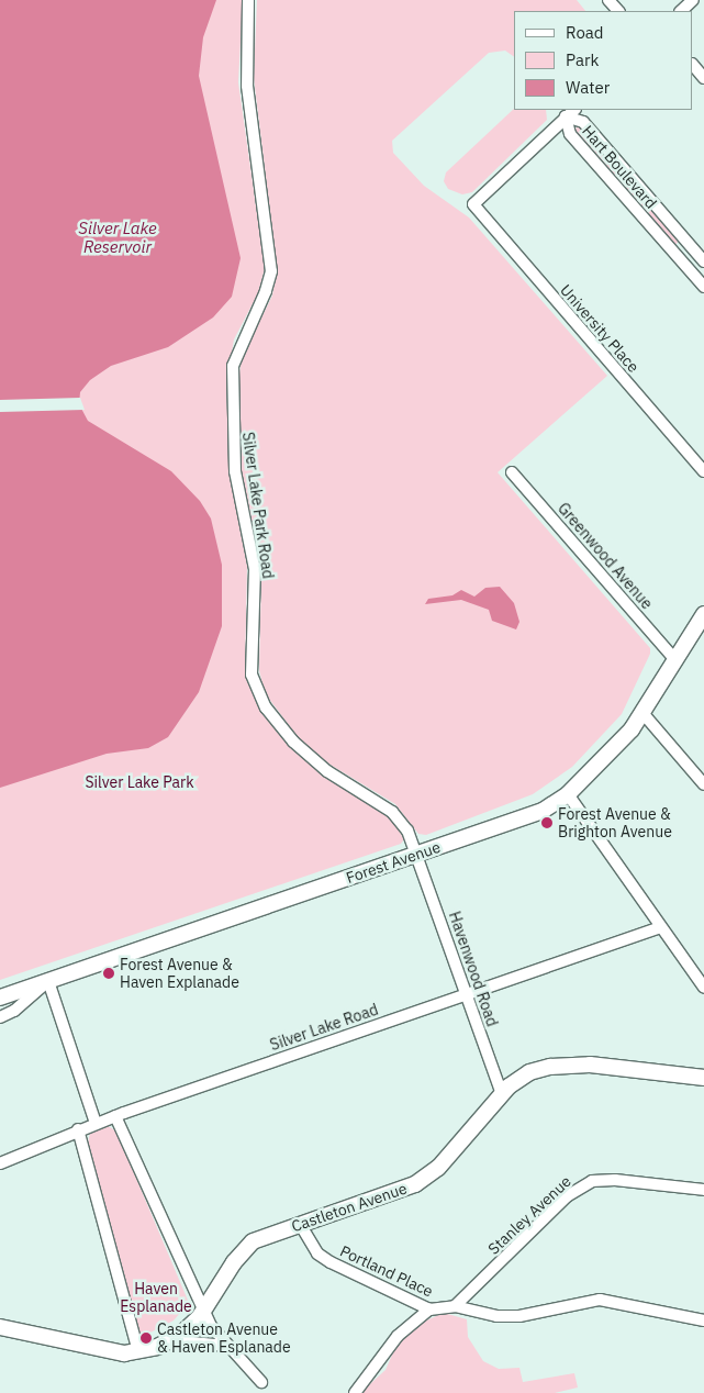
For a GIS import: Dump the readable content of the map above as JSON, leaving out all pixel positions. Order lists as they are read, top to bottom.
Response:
{
  "streets": {
    "main road": ["Forest Avenue", "Castleton Avenue"],
    "street": [
      "Hart Boulevard",
      "University Place",
      "Silver Lake Park Road",
      "Greenwood Avenue",
      "Havenwood Road",
      "Silver Lake Road",
      "Stanley Avenue",
      "Portland Place"
    ]
  },
  "crossings": [
    ["Hart Boulevard", "University Place"],
    ["Silver Lake Park Road", "Forest Avenue"],
    ["Silver Lake Park Road", "Havenwood Road"],
    ["Greenwood Avenue", "Forest Avenue"],
    ["Forest Avenue", "Havenwood Road"],
    ["Havenwood Road", "Silver Lake Road"],
    ["Havenwood Road", "Castleton Avenue"],
    ["Castleton Avenue", "Portland Place"],
    ["Stanley Avenue", "Portland Place"]
  ],
  "water": ["Silver Lake Reservoir"],
  "parks": ["Silver Lake Park", "Haven Esplanade"],
  "places": ["Forest Avenue & Brighton Avenue", "Forest Avenue & Haven Explanade", "Castleton Avenue & Haven Esplanade"],
  "legend": ["Road", "Park", "Water"]
}
